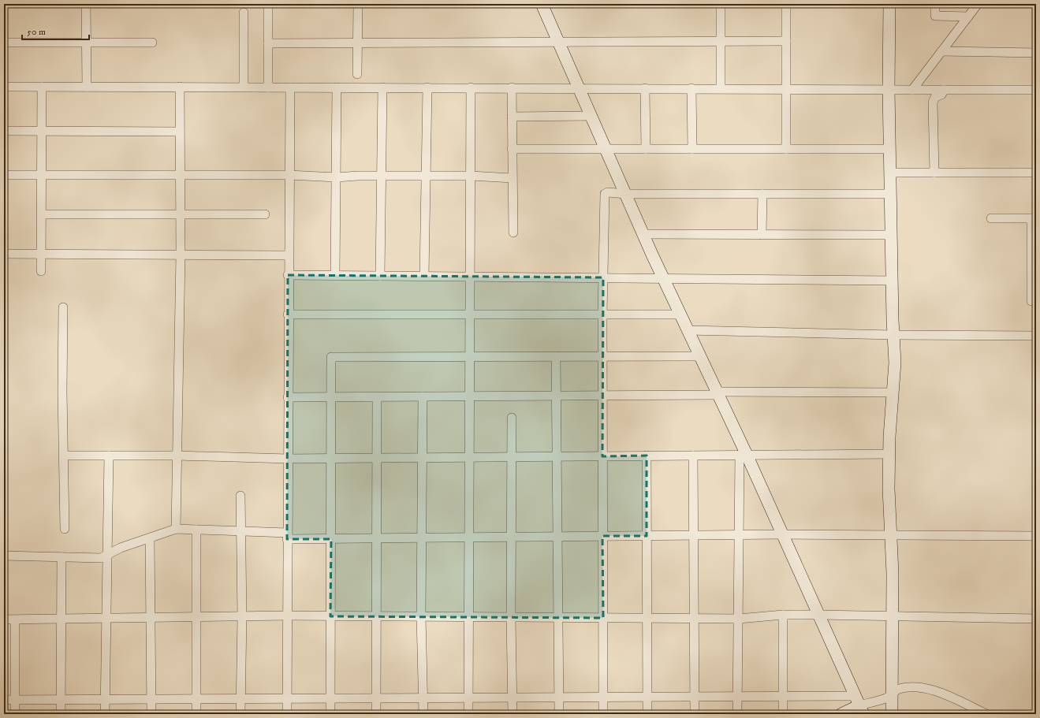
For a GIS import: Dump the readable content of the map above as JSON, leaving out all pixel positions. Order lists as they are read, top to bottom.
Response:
{
  "scale_bar": "50 m"
}
